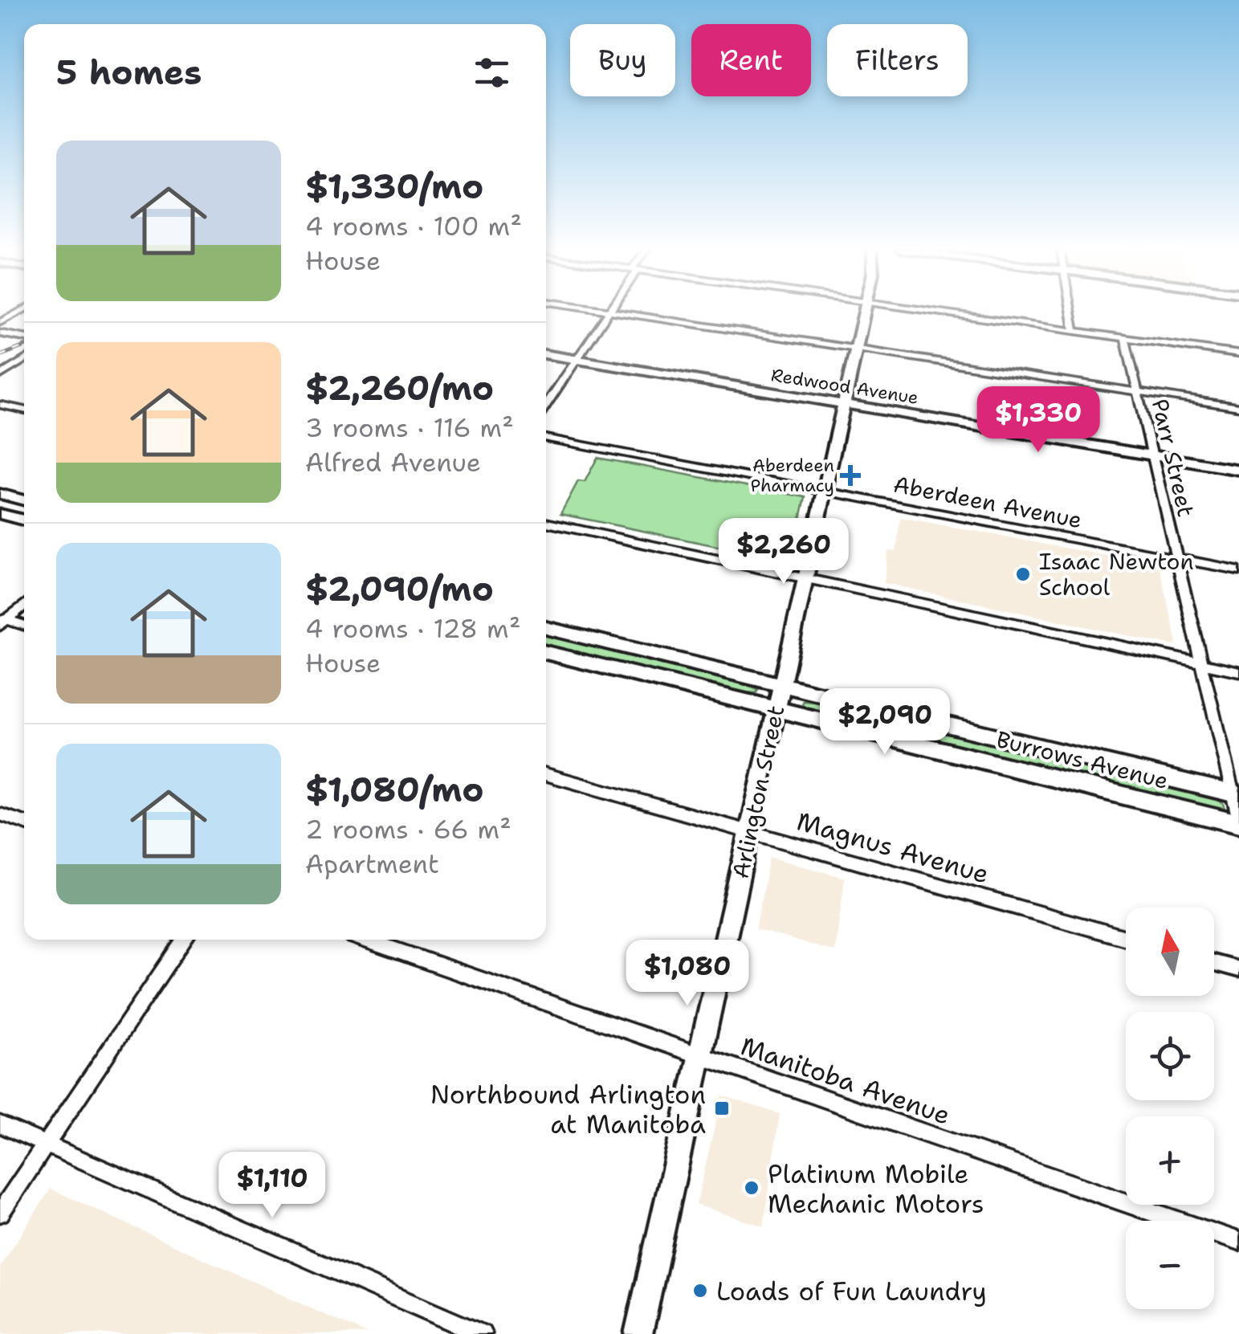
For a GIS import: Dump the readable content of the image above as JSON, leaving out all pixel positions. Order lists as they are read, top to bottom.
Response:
{
  "streets": {
    "street": [
      "Redwood Avenue",
      "Parr Street",
      "Aberdeen Avenue",
      "Burrows Avenue",
      "Arlington Street",
      "Magnus Avenue",
      "Manitoba Avenue"
    ]
  },
  "crossings": [
    ["Redwood Avenue", "Parr Street"],
    ["Redwood Avenue", "Arlington Street"],
    ["Parr Street", "Aberdeen Avenue"],
    ["Parr Street", "Burrows Avenue"],
    ["Aberdeen Avenue", "Arlington Street"],
    ["Burrows Avenue", "Arlington Street"],
    ["Arlington Street", "Magnus Avenue"],
    ["Arlington Street", "Manitoba Avenue"]
  ],
  "places": {
    "health": ["Aberdeen Pharmacy"],
    "other": ["Isaac Newton School", "Platinum Mobile Mechanic Motors", "Loads of Fun Laundry"],
    "transit": ["Northbound Arlington at Manitoba"]
  },
  "north": "top",
  "page": {
    "chip": ["Buy", "Rent", "Filters"],
    "heading": "5 homes",
    "list": [
      {
        "name": "$1,330/mo",
        "note": "4 rooms · 100 m² · House"
      },
      {
        "name": "$2,260/mo",
        "note": "3 rooms · 116 m² · Alfred Avenue"
      },
      {
        "name": "$2,090/mo",
        "note": "4 rooms · 128 m² · House"
      },
      {
        "name": "$1,080/mo",
        "note": "2 rooms · 66 m² · Apartment"
      }
    ],
    "price": [
      "$1,330",
      "$2,260",
      "$2,090",
      "$1,080",
      "$1,110"
    ],
    "map_buttons": ["+", "−"]
  }
}
